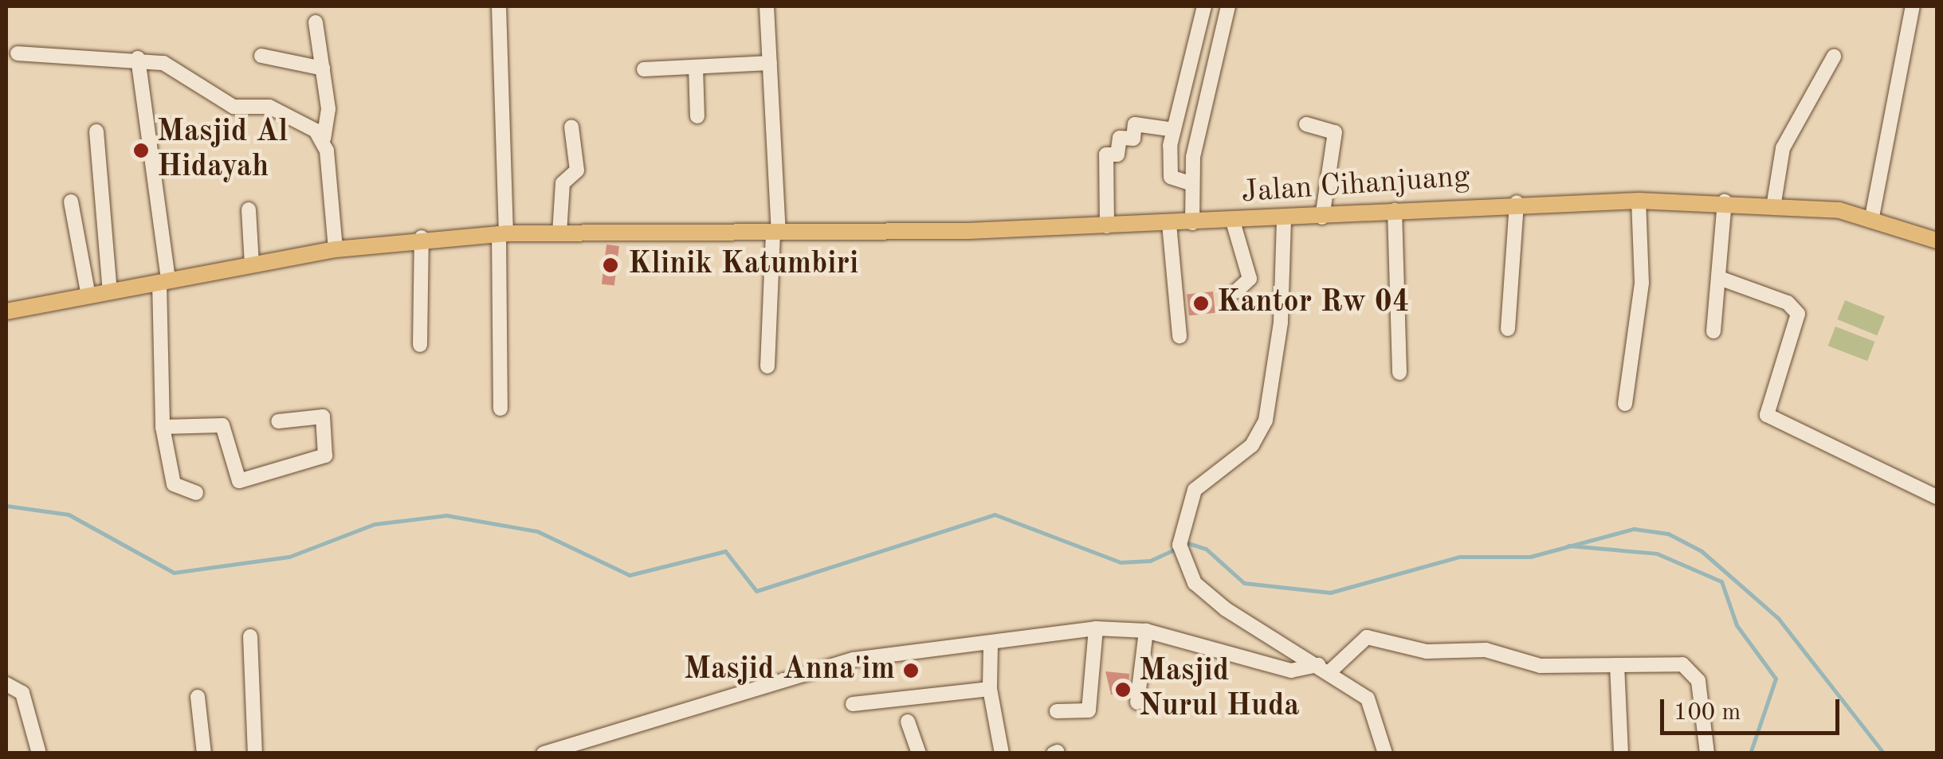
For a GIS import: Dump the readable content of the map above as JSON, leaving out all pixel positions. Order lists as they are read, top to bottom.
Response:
{
  "streets": {
    "main road": ["Jalan Cihanjuang"]
  },
  "places": [
    "Masjid Al Hidayah",
    "Klinik Katumbiri",
    "Kantor Rw 04",
    "Masjid Anna'im",
    "Masjid Nurul Huda"
  ],
  "scale_bar": "100 m"
}
